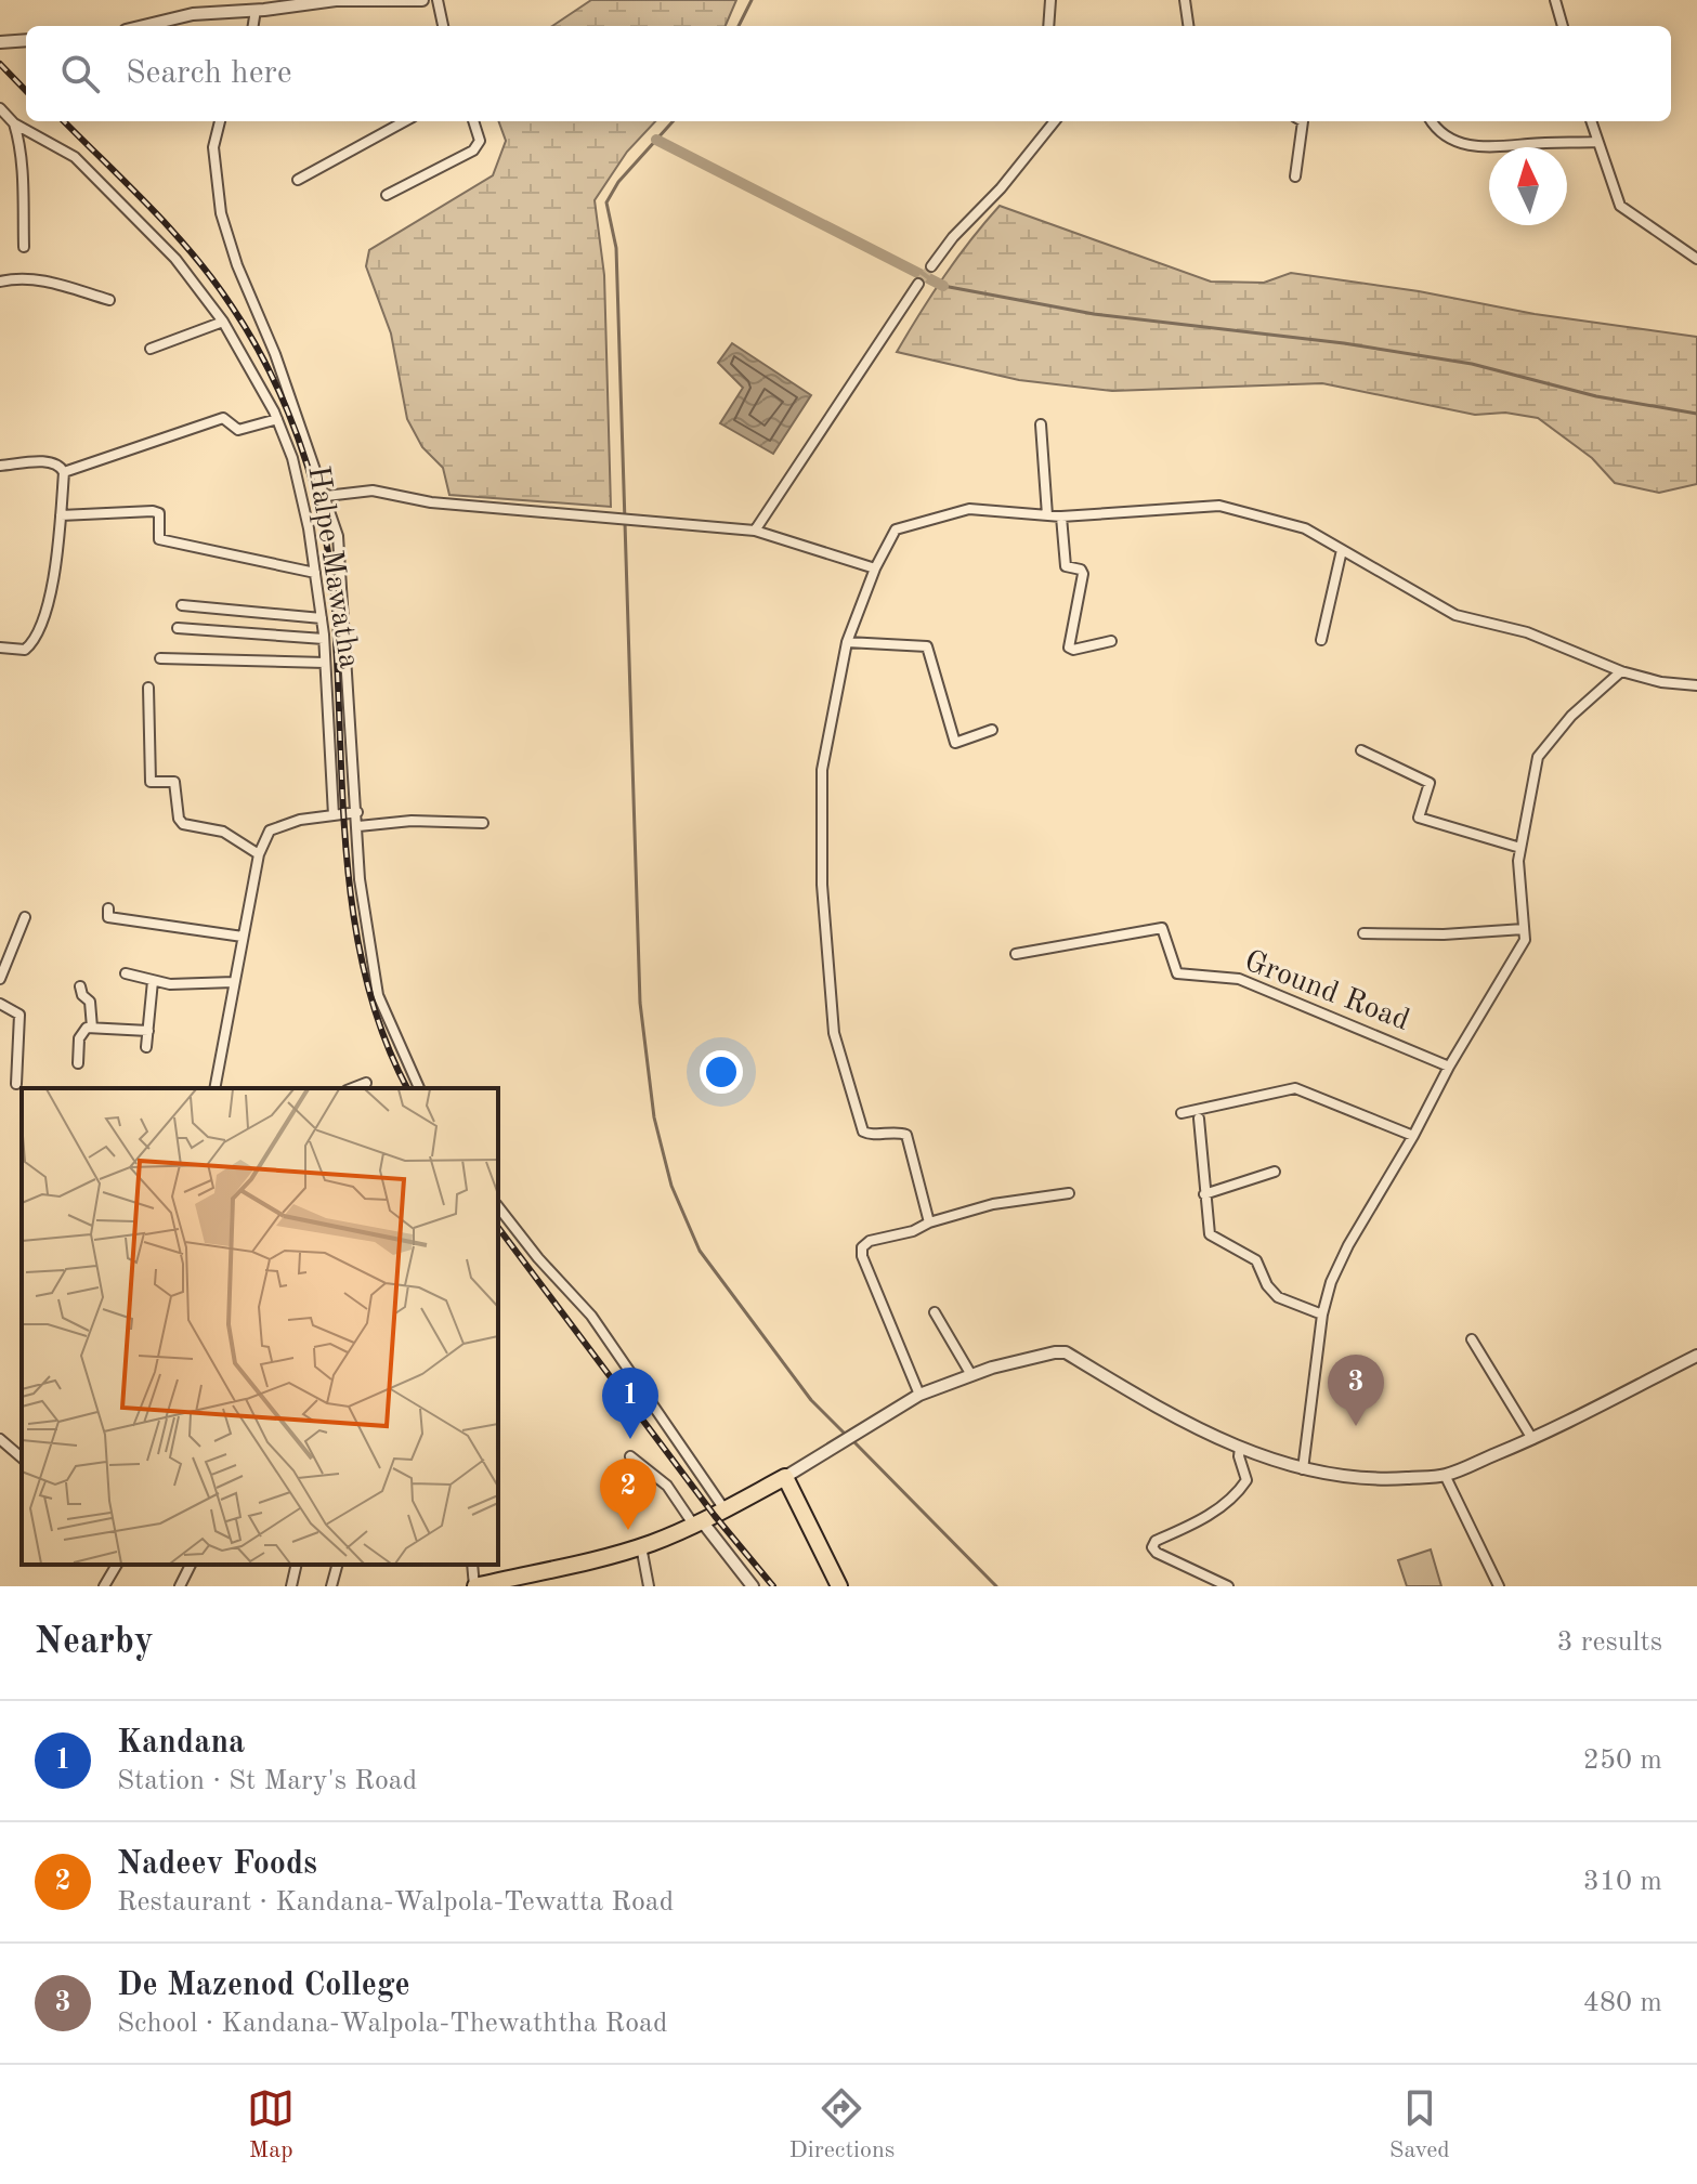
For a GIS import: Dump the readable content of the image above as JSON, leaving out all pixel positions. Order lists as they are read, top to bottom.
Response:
{
  "streets": {
    "street": ["Halpe Mawatha", "Ground Road"]
  },
  "north": "top",
  "page": {
    "search": "Search here",
    "pins": ["3", "1", "2"],
    "heading": ["Nearby", "3 results"],
    "list": [
      {
        "mark": "1",
        "name": "Kandana",
        "note": "Station · St Mary's Road",
        "value": "250 m"
      },
      {
        "mark": "2",
        "name": "Nadeev Foods",
        "note": "Restaurant · Kandana-Walpola-Tewatta Road",
        "value": "310 m"
      },
      {
        "mark": "3",
        "name": "De Mazenod College",
        "note": "School · Kandana-Walpola-Thewaththa Road",
        "value": "480 m"
      }
    ],
    "nav": ["Map", "Directions", "Saved"]
  }
}
